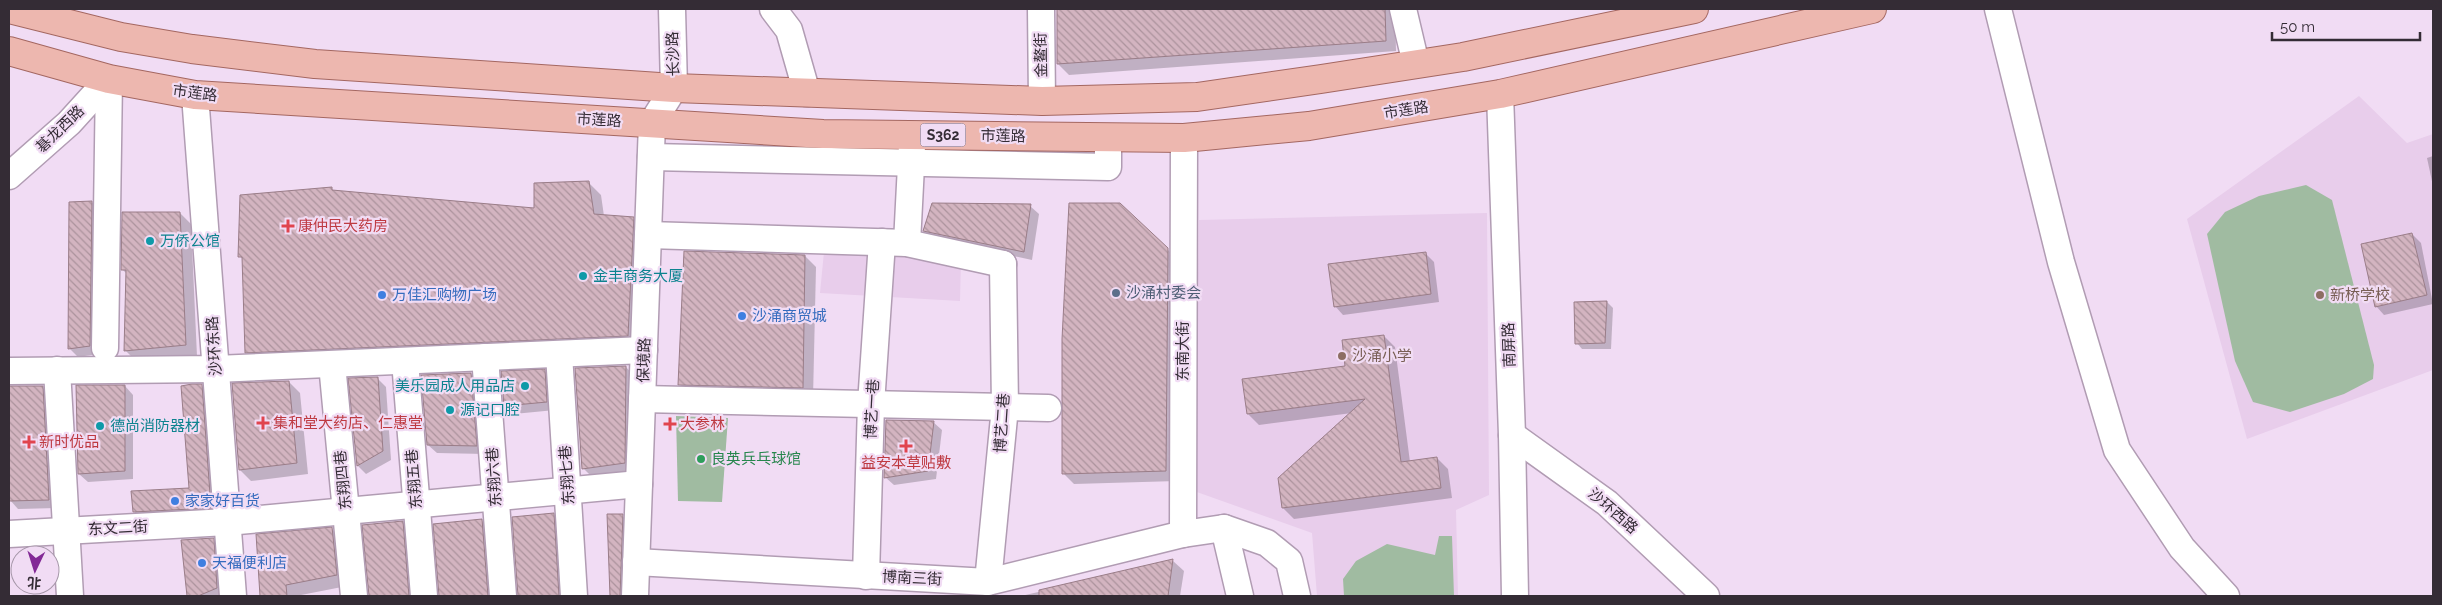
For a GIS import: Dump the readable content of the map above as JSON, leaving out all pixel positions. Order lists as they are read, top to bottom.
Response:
{
  "streets": {
    "main road": ["市莲路", "S362"],
    "street": [
      "长沙路",
      "金鳌街",
      "碁龙西路",
      "南屏路",
      "沙环东路",
      "东南大街",
      "保境路",
      "博艺一巷",
      "博艺二巷",
      "东翔七巷",
      "东翔六巷",
      "东翔五巷",
      "东翔四巷",
      "沙环西路",
      "东文二街",
      "博南三街"
    ]
  },
  "crossings": [
    ["长沙路", "市莲路"],
    ["长沙路", "保境路"],
    ["市莲路", "碁龙西路"],
    ["市莲路", "南屏路"],
    ["市莲路", "沙环东路"],
    ["市莲路", "东南大街"],
    ["市莲路", "保境路"],
    ["市莲路", "博艺一巷"],
    ["南屏路", "沙环西路"],
    ["沙环东路", "东文二街"],
    ["东南大街", "博南三街"],
    ["保境路", "东文二街"],
    ["保境路", "博南三街"],
    ["博艺一巷", "博艺二巷"],
    ["博艺一巷", "博南三街"],
    ["博艺二巷", "博南三街"]
  ],
  "places": {
    "health": [
      "康仲民大药房",
      "集和堂大药店、仁惠堂",
      "大参林",
      "新时优品",
      "益安本草贴敷"
    ],
    "other": [
      "万侨公馆",
      "金丰商务大厦",
      "沙涌村委会",
      "万佳汇购物广场",
      "新桥学校",
      "沙涌商贸城",
      "沙涌小学",
      "美乐园成人用品店",
      "源记口腔",
      "德尚消防器材",
      "良英兵乓球馆",
      "家家好百货",
      "天福便利店"
    ]
  },
  "scale_bar": "50 m",
  "north": "bottom"
}
